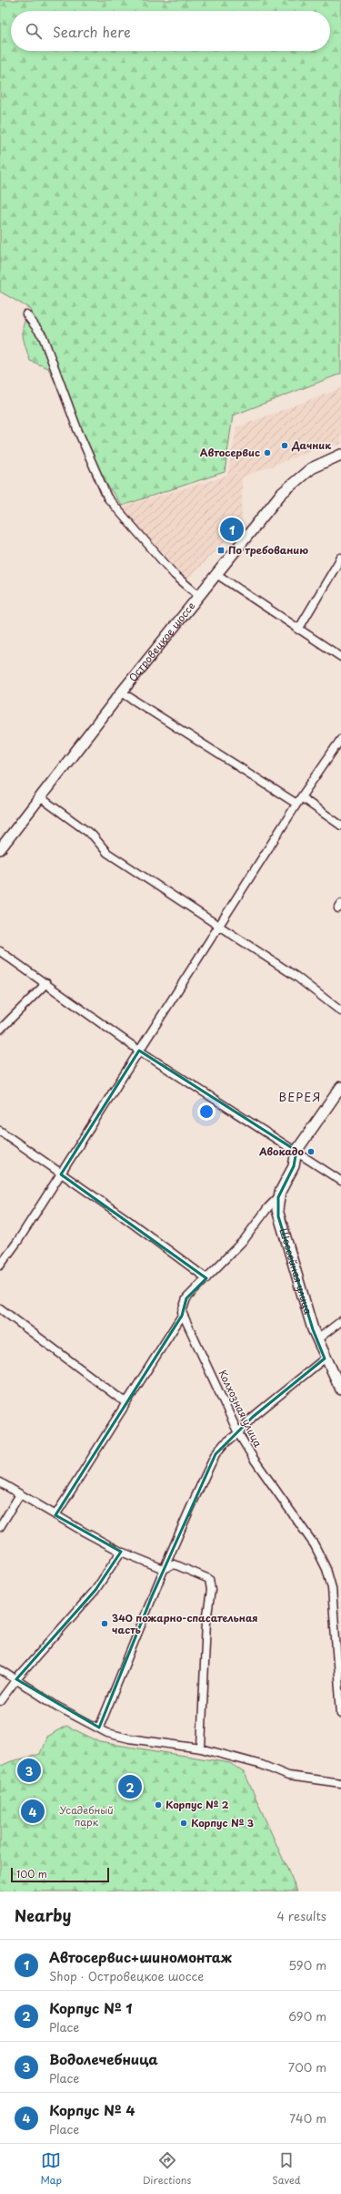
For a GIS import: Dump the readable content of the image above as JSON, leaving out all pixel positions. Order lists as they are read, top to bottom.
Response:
{
  "streets": {
    "main road": ["Островецкое шоссе", "Шоссейная улица"],
    "street": ["Колхозная улица"]
  },
  "districts": ["ВЕРЕЯ"],
  "parks": ["Усадебный парк"],
  "places": {
    "other": [
      "Дачник",
      "Автосервис",
      "Авокадо",
      "340 пожарно-спасательная часть",
      "Корпус № 2",
      "Корпус № 3"
    ],
    "transit": ["По требованию"]
  },
  "scale_bar": "100 m",
  "page": {
    "search": "Search here",
    "pins": [
      "1",
      "3",
      "2",
      "4"
    ],
    "scale": "100 m",
    "heading": ["Nearby", "4 results"],
    "list": [
      {
        "mark": "1",
        "name": "Автосервис+шиномонтаж",
        "note": "Shop · Островецкое шоссе",
        "value": "590 m"
      },
      {
        "mark": "2",
        "name": "Корпус № 1",
        "note": "Place",
        "value": "690 m"
      },
      {
        "mark": "3",
        "name": "Водолечебница",
        "note": "Place",
        "value": "700 m"
      },
      {
        "mark": "4",
        "name": "Корпус № 4",
        "note": "Place",
        "value": "740 m"
      }
    ],
    "nav": ["Map", "Directions", "Saved"]
  }
}
